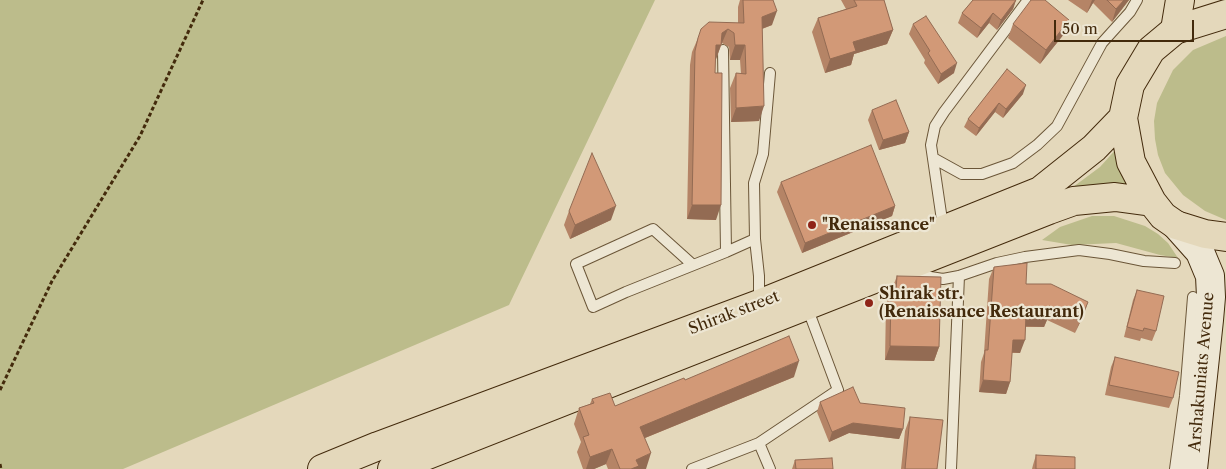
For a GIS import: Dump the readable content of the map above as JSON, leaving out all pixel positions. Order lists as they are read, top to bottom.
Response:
{
  "streets": {
    "main road": ["Shirak street"],
    "street": ["Arshakuniats Avenue"]
  },
  "places": ["\"Renaissance\"", "Shirak str. (Renaissance Restaurant)"],
  "scale_bar": "50 m"
}
